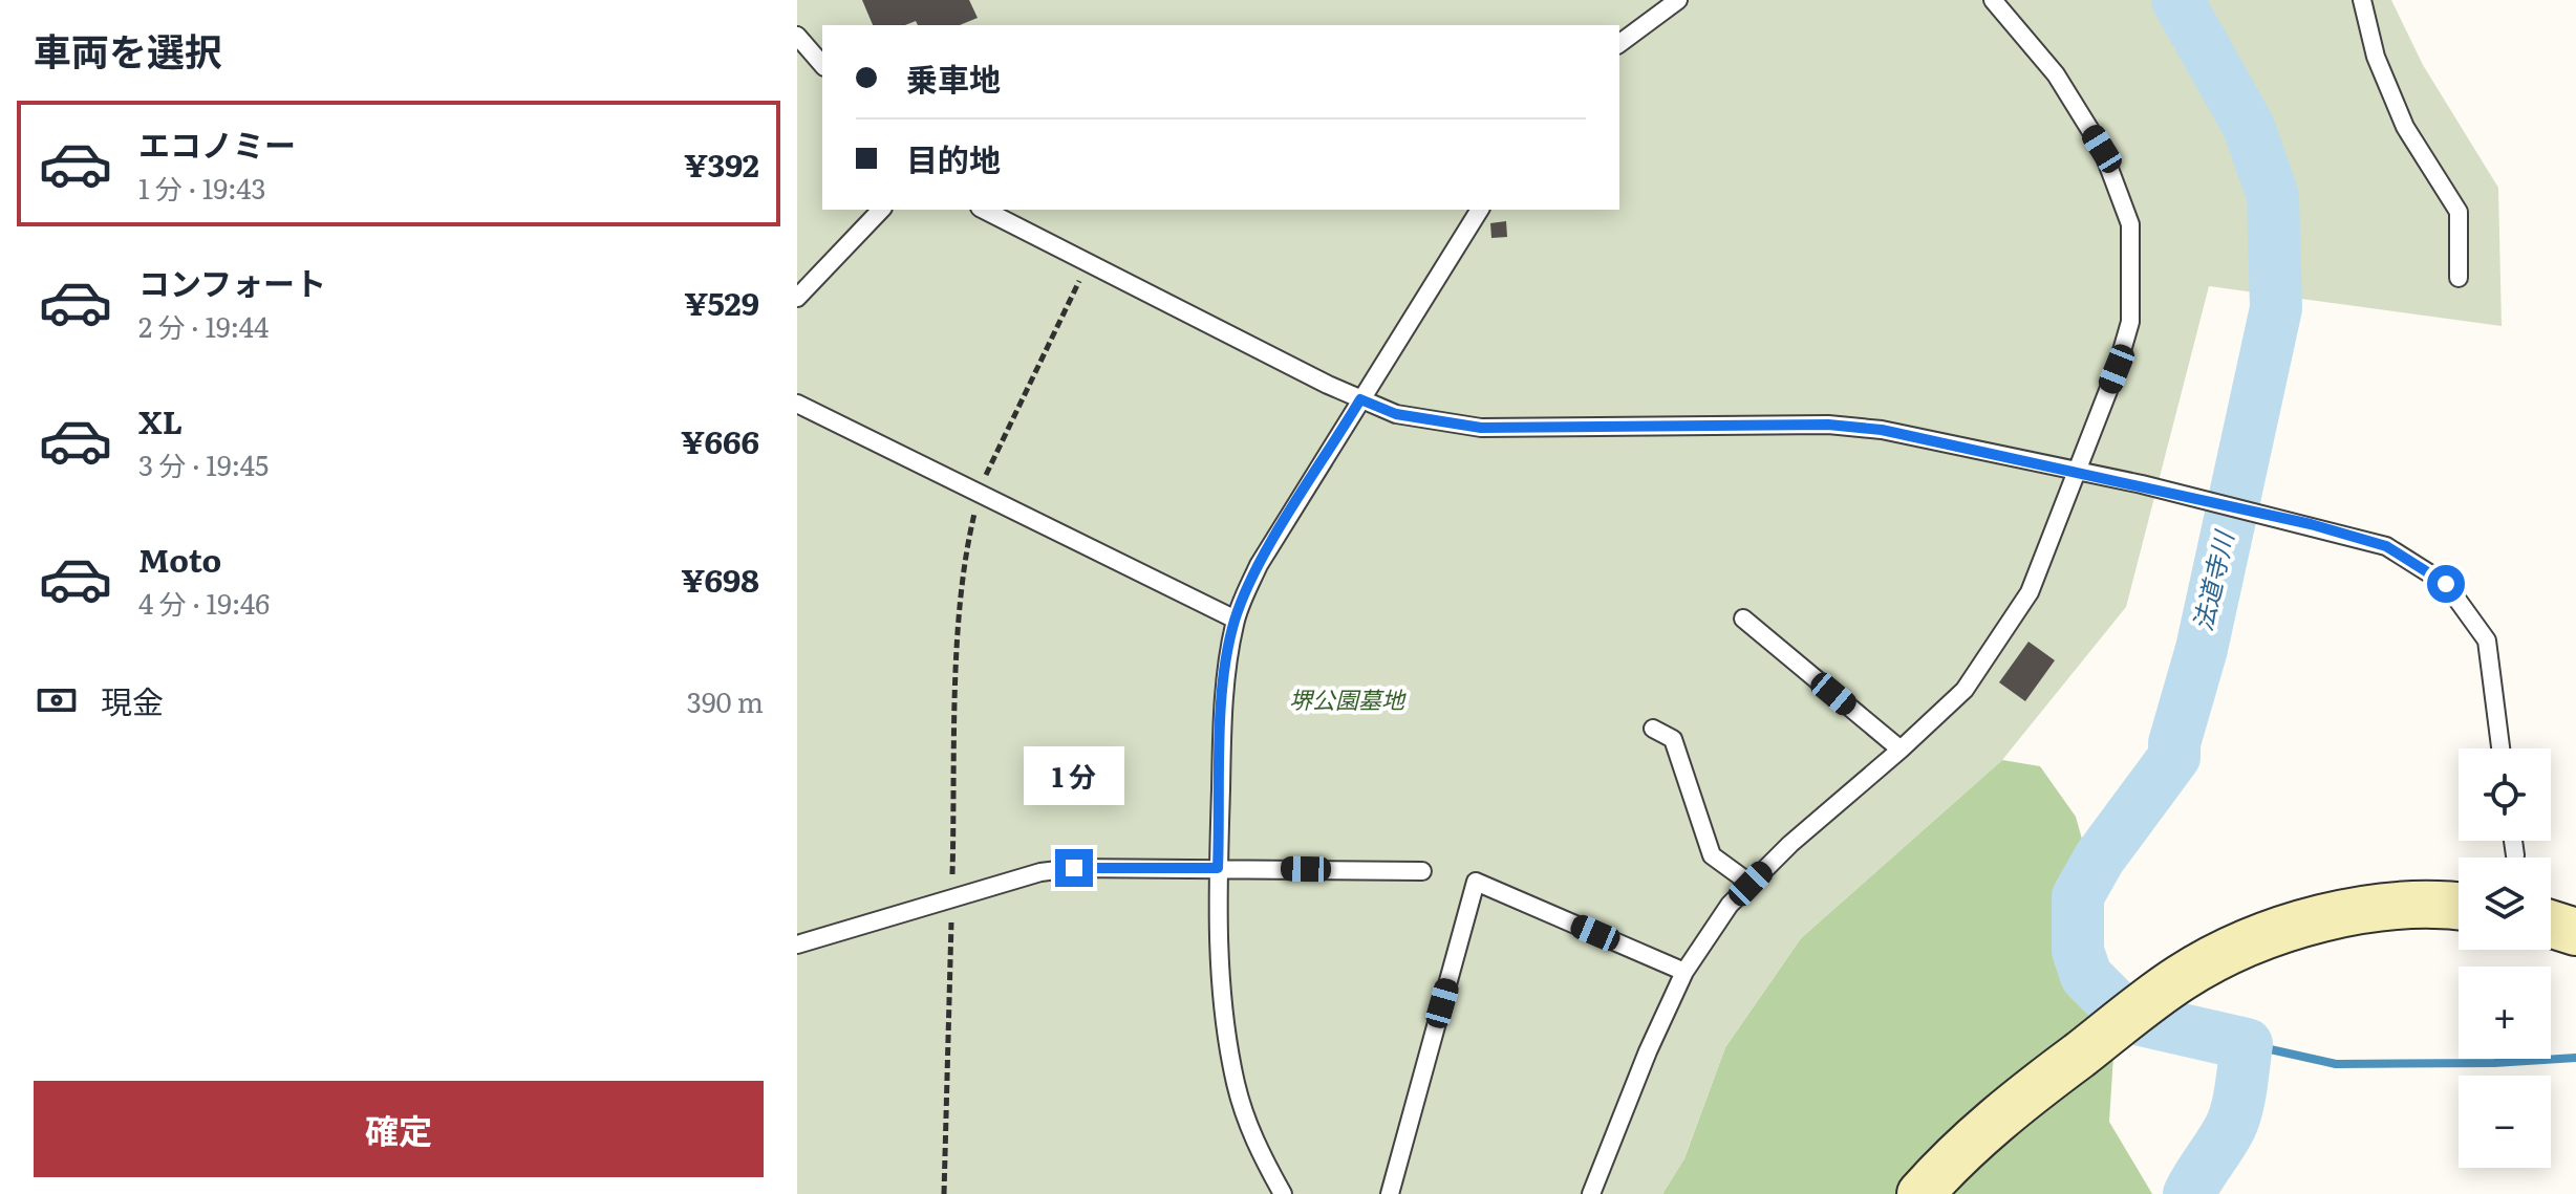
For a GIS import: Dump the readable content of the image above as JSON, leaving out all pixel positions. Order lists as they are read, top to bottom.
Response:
{
  "water": ["法道寺川"],
  "parks": ["堺公園墓地"],
  "page": {
    "heading": "車両を選択",
    "banner": ["乗車地", "目的地"],
    "list": [
      {
        "name": "エコノミー",
        "note": "1 分 · 19:43",
        "value": "¥392"
      },
      {
        "name": "コンフォート",
        "note": "2 分 · 19:44",
        "value": "¥529"
      },
      {
        "name": "XL",
        "note": "3 分 · 19:45",
        "value": "¥666"
      },
      {
        "name": "Moto",
        "note": "4 分 · 19:46",
        "value": "¥698"
      }
    ],
    "pay": ["現金", "390 m"],
    "bubble": "1 分",
    "map_buttons": ["+", "−"],
    "buttons": "確定"
  }
}
